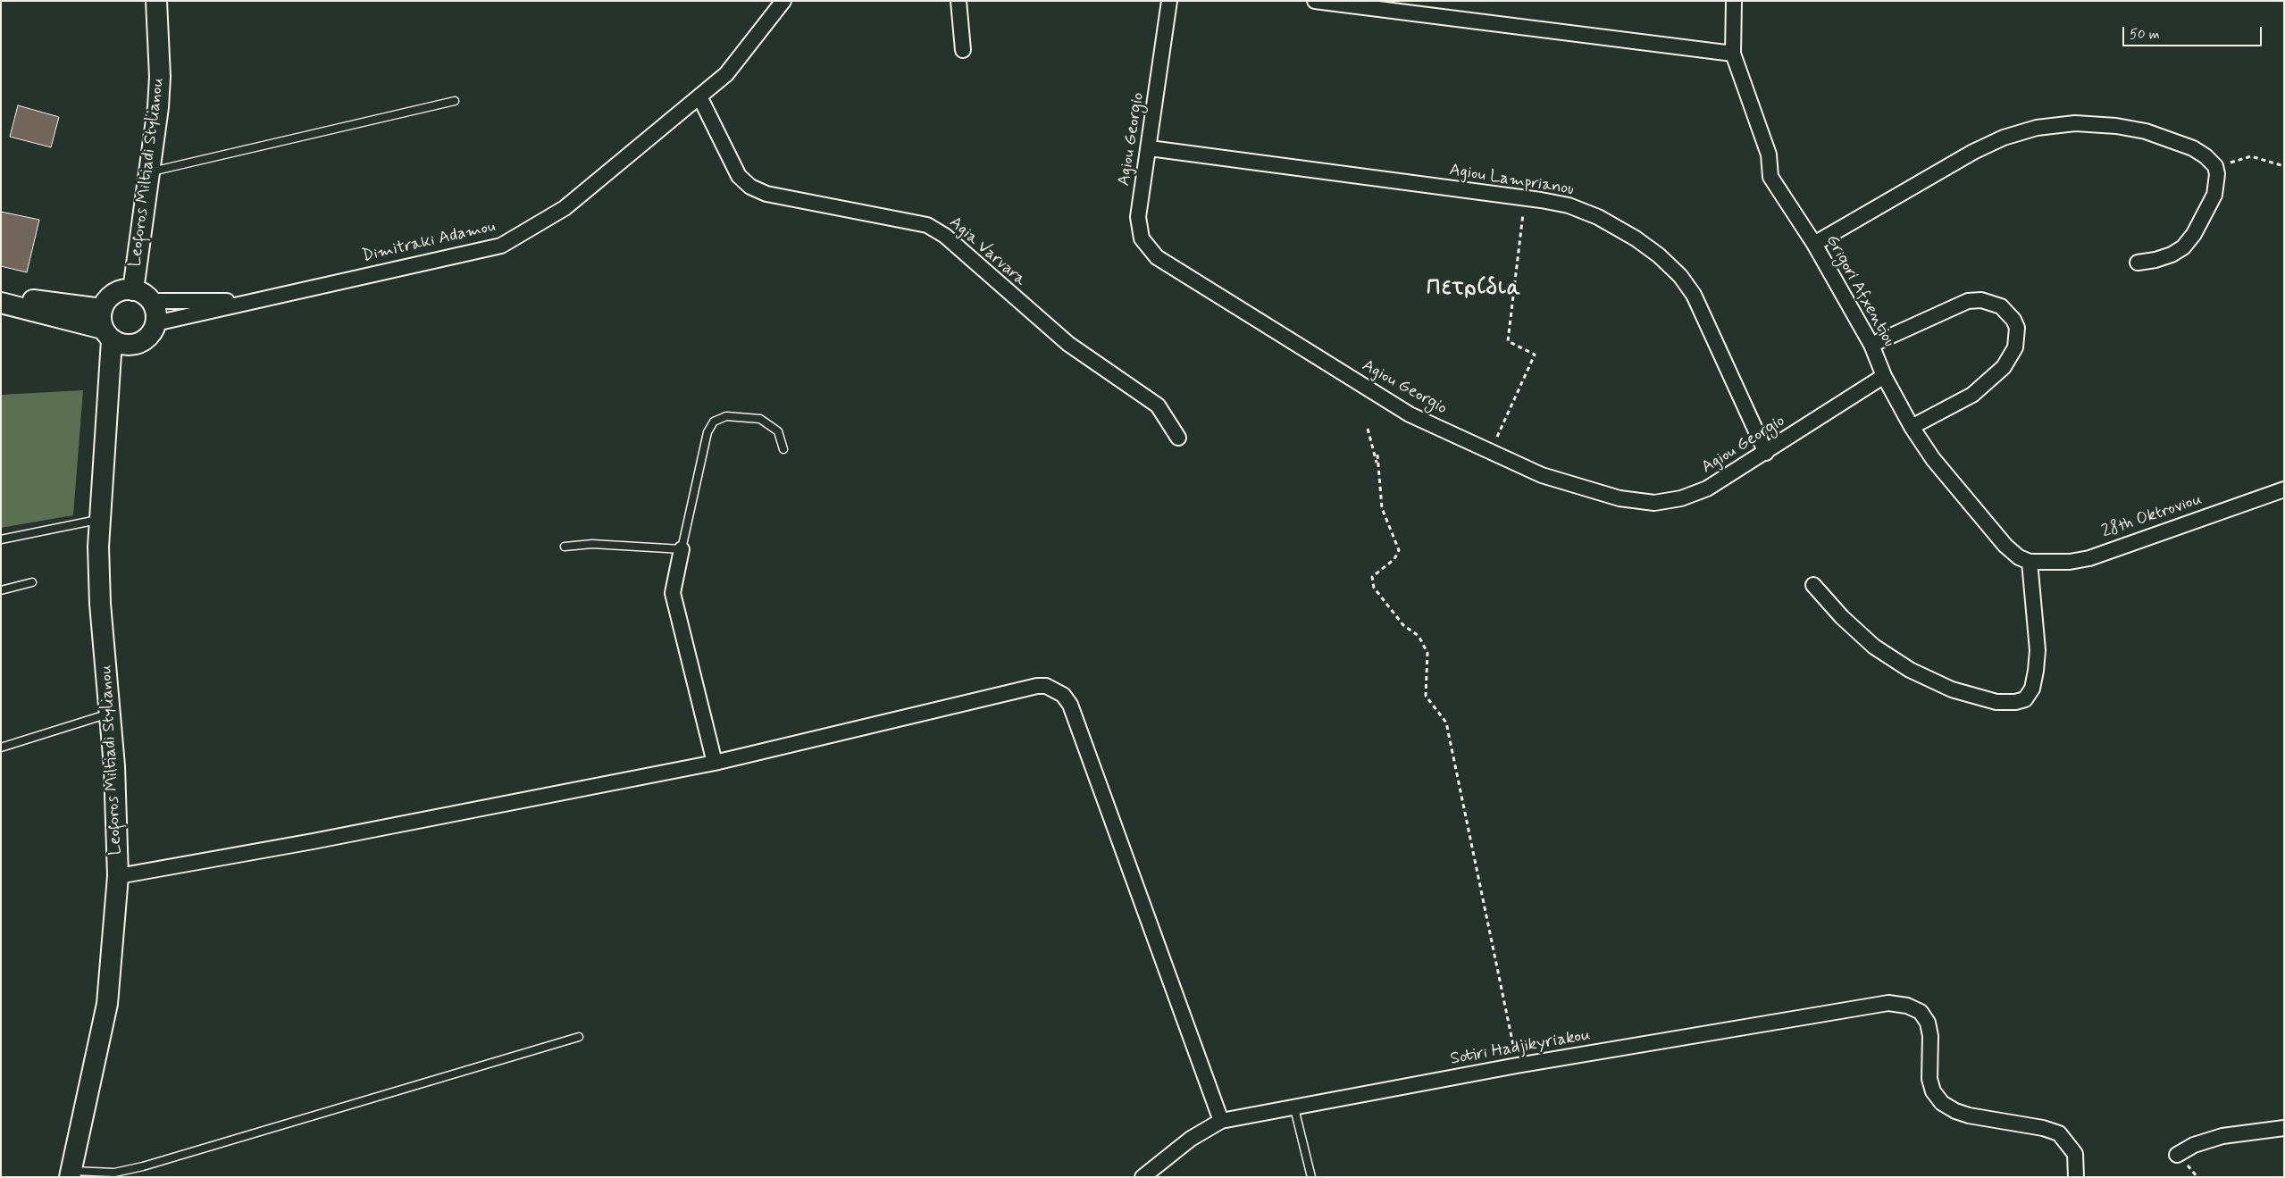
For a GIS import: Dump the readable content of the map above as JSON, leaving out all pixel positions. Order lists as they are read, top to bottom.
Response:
{
  "streets": {
    "main road": ["Leoforos Miltiadi Stylianou"],
    "street": [
      "Agiou Georgio",
      "Agiou Lamprianou",
      "Dimitraki Adamou",
      "Agia Varvara",
      "Grigori Afxentiou",
      "28th Oktroviou",
      "Sotiri Hadjikyriakou"
    ]
  },
  "crossings": [
    ["Agiou Georgio", "Agiou Lamprianou"],
    ["Agiou Georgio", "Grigori Afxentiou"],
    ["Leoforos Miltiadi Stylianou", "Dimitraki Adamou"],
    ["Dimitraki Adamou", "Agia Varvara"],
    ["Grigori Afxentiou", "28th Oktroviou"]
  ],
  "districts": ["Πετρίδια"],
  "scale_bar": "50 m"
}
